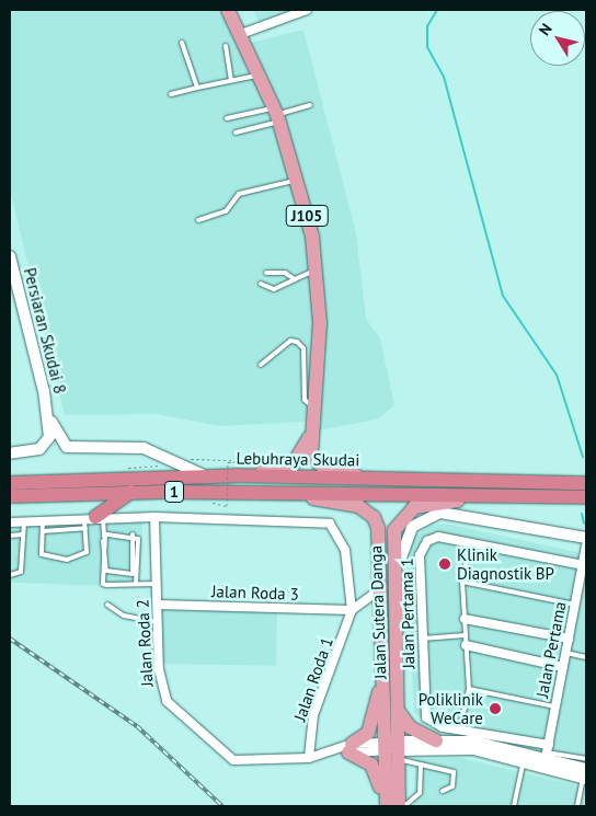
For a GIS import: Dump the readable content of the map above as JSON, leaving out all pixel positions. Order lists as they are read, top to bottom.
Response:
{
  "streets": {
    "highway": ["Lebuhraya Skudai", "1"],
    "main road": ["J105", "Jalan Sutera Danga"],
    "street": [
      "Persiaran Skudai 8",
      "Jalan Roda 3",
      "Jalan Pertama 1",
      "Jalan Roda 2",
      "Jalan Pertama",
      "Jalan Roda 1"
    ]
  },
  "crossings": [
    ["J105", "Lebuhraya Skudai"],
    ["Lebuhraya Skudai", "Jalan Sutera Danga"],
    ["Jalan Roda 3", "Jalan Roda 2"],
    ["Jalan Roda 3", "Jalan Roda 1"],
    ["Jalan Sutera Danga", "Jalan Roda 2"],
    ["Jalan Pertama 1", "Jalan Pertama"],
    ["Jalan Roda 2", "Jalan Roda 1"]
  ],
  "places": ["Klinik Diagnostik BP", "Poliklinik WeCare"],
  "north": "top left"
}
